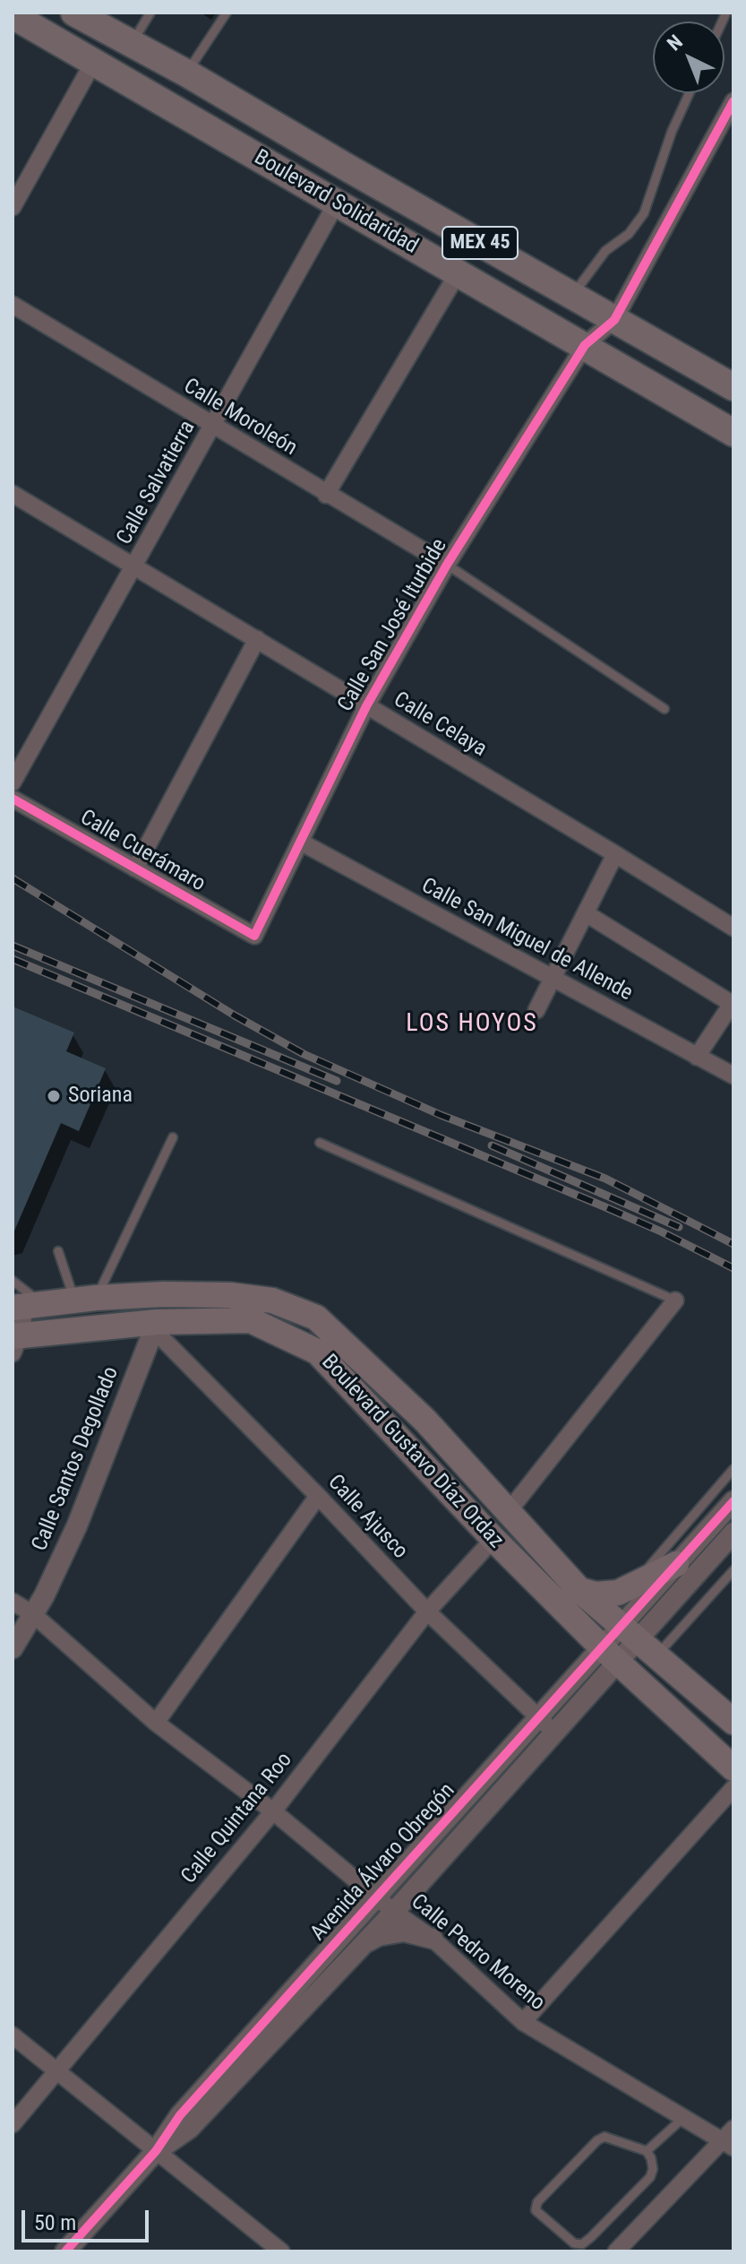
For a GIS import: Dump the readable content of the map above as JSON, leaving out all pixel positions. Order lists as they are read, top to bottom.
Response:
{
  "streets": {
    "highway": ["Boulevard Solidaridad", "MEX 45"],
    "main road": ["Boulevard Gustavo Díaz Ordaz"],
    "street": [
      "Calle Moroleón",
      "Calle Salvatierra",
      "Calle San José Iturbide",
      "Calle Celaya",
      "Calle Cuerámaro",
      "Calle San Miguel de Allende",
      "Calle Santos Degollado",
      "Calle Ajusco",
      "Calle Quintana Roo",
      "Avenida Álvaro Obregón",
      "Calle Pedro Moreno"
    ]
  },
  "crossings": [
    ["Boulevard Solidaridad", "Calle Salvatierra"],
    ["Boulevard Solidaridad", "Calle San José Iturbide"],
    ["Calle Moroleón", "Calle Salvatierra"],
    ["Calle Moroleón", "Calle San José Iturbide"],
    ["Calle Salvatierra", "Calle Celaya"],
    ["Calle San José Iturbide", "Calle Celaya"],
    ["Calle San José Iturbide", "Calle Cuerámaro"],
    ["Calle San José Iturbide", "Calle San Miguel de Allende"],
    ["Boulevard Gustavo Díaz Ordaz", "Calle Santos Degollado"],
    ["Boulevard Gustavo Díaz Ordaz", "Calle Ajusco"],
    ["Boulevard Gustavo Díaz Ordaz", "Calle Quintana Roo"],
    ["Boulevard Gustavo Díaz Ordaz", "Avenida Álvaro Obregón"],
    ["Calle Santos Degollado", "Calle Ajusco"],
    ["Calle Santos Degollado", "Calle Pedro Moreno"],
    ["Calle Ajusco", "Calle Quintana Roo"],
    ["Calle Ajusco", "Avenida Álvaro Obregón"],
    ["Calle Quintana Roo", "Calle Pedro Moreno"],
    ["Avenida Álvaro Obregón", "Calle Pedro Moreno"]
  ],
  "districts": ["LOS HOYOS"],
  "places": ["Soriana"],
  "scale_bar": "50 m",
  "north": "top left"
}
